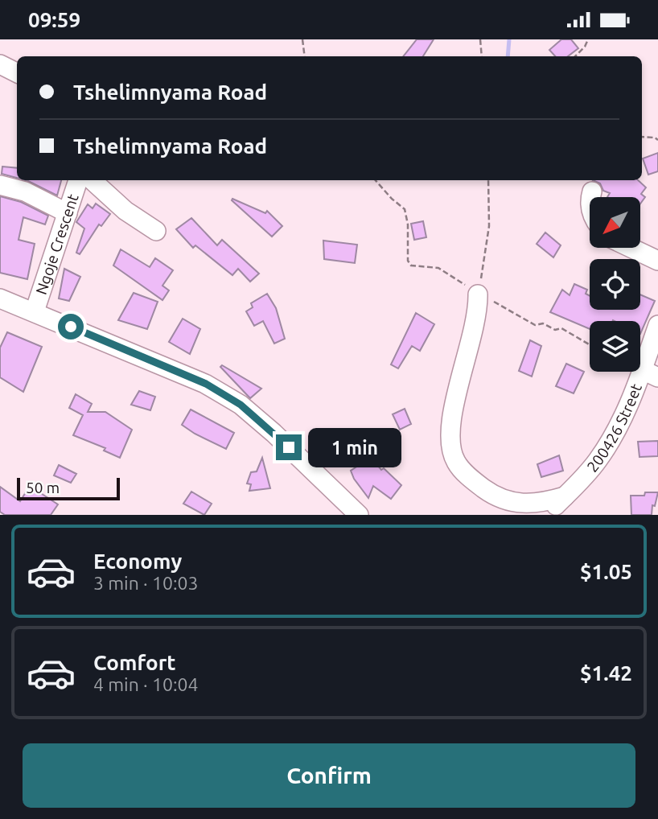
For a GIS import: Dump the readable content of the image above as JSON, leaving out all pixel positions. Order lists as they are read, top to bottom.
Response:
{
  "streets": {
    "street": ["Ngoje Crescent", "200426 Street"]
  },
  "scale_bar": "50 m",
  "north": "bottom left",
  "page": {
    "status": "09:59",
    "banner": ["Tshelimnyama Road", "Tshelimnyama Road"],
    "bubble": "1 min",
    "scale": "50 m",
    "list": [
      {
        "name": "Economy",
        "note": "3 min · 10:03",
        "value": "$1.05"
      },
      {
        "name": "Comfort",
        "note": "4 min · 10:04",
        "value": "$1.42"
      }
    ],
    "buttons": "Confirm"
  }
}
